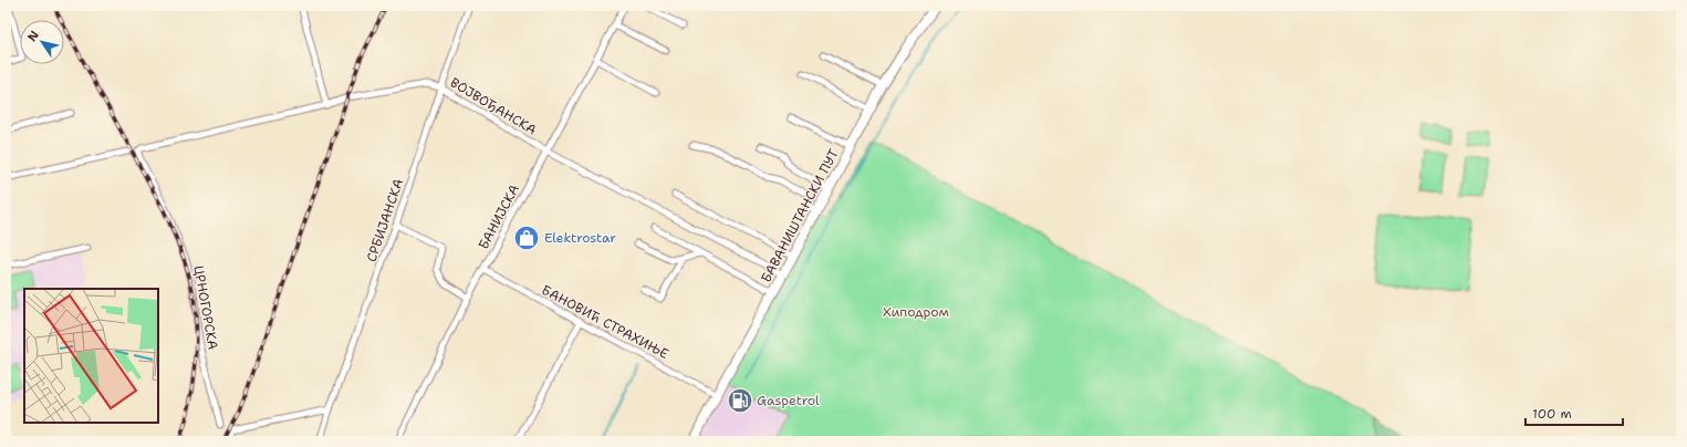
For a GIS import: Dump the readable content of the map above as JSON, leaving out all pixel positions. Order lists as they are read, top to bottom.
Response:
{
  "streets": {
    "main road": ["БАВАНИШТАНСКИ ПУТ"],
    "street": [
      "ВОЈВОЂАНСКА",
      "БАНИЈСКА",
      "СРБИЈАНСКА",
      "ЦРНОГОРСКА",
      "БАНОВИЋ СТРАХИЊЕ"
    ]
  },
  "crossings": [
    ["ВОЈВОЂАНСКА", "БАВАНИШТАНСКИ ПУТ"],
    ["ВОЈВОЂАНСКА", "БАНИЈСКА"],
    ["ВОЈВОЂАНСКА", "СРБИЈАНСКА"],
    ["ВОЈВОЂАНСКА", "ЦРНОГОРСКА"],
    ["БАВАНИШТАНСКИ ПУТ", "БАНОВИЋ СТРАХИЊЕ"],
    ["БАНИЈСКА", "БАНОВИЋ СТРАХИЊЕ"]
  ],
  "parks": ["Хиподром"],
  "places": {
    "shop": ["Elektrostar"],
    "fuel station": ["Gaspetrol"]
  },
  "scale_bar": "100 m",
  "north": "top left"
}
